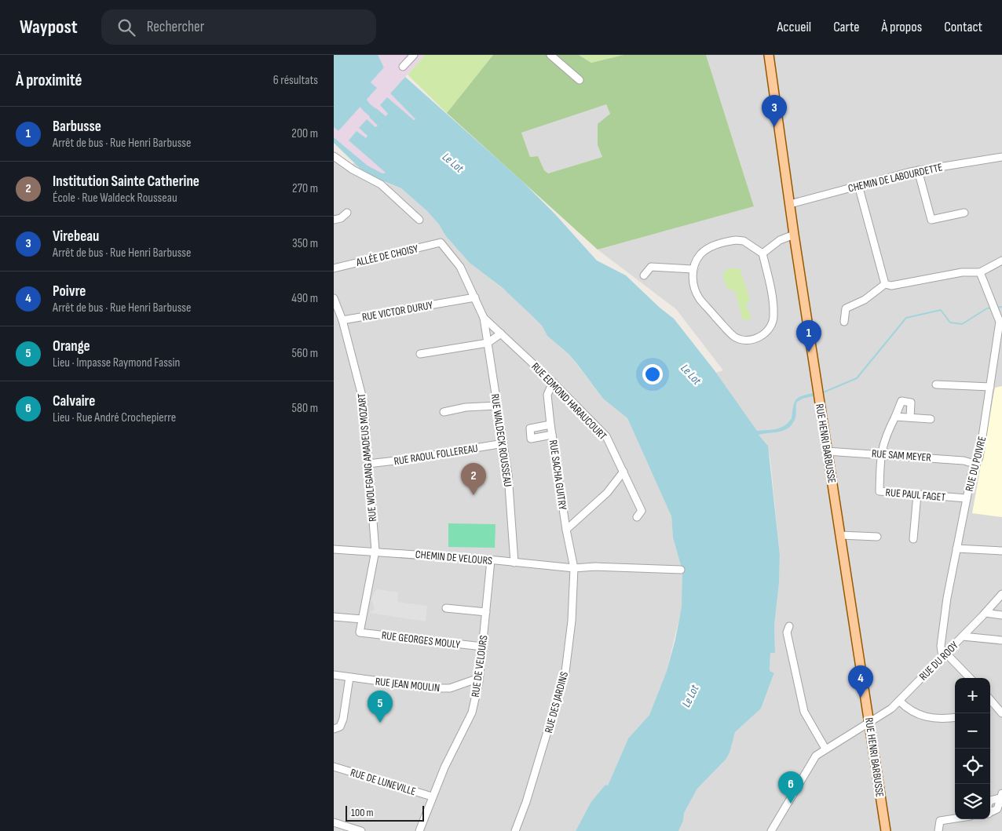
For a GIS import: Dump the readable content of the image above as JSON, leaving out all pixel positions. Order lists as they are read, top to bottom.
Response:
{
  "streets": {
    "main road": ["RUE HENRI BARBUSSE"],
    "street": [
      "CHEMIN DE LABOURDETTE",
      "ALLÉE DE CHOISY",
      "RUE VICTOR DURUY",
      "RUE EDMOND HARAUCOURT",
      "RUE WALDECK ROUSSEAU",
      "RUE RAOUL FOLLEREAU",
      "RUE SAM MEYER",
      "RUE WOLFGANG AMADEUS MOZART",
      "RUE DU POIVRE",
      "RUE SACHA GUITRY",
      "RUE PAUL FAGET",
      "CHEMIN DE VELOURS",
      "RUE GEORGES MOULY",
      "RUE DU ROOY",
      "RUE DE VELOURS",
      "RUE JEAN MOULIN",
      "RUE DES JARDINS",
      "RUE DE LUNEVILLE"
    ]
  },
  "crossings": [
    ["CHEMIN DE LABOURDETTE", "RUE HENRI BARBUSSE"],
    ["ALLÉE DE CHOISY", "RUE EDMOND HARAUCOURT"],
    ["RUE VICTOR DURUY", "RUE EDMOND HARAUCOURT"],
    ["RUE VICTOR DURUY", "RUE WOLFGANG AMADEUS MOZART"],
    ["RUE EDMOND HARAUCOURT", "RUE WALDECK ROUSSEAU"],
    ["RUE EDMOND HARAUCOURT", "RUE SACHA GUITRY"],
    ["RUE WALDECK ROUSSEAU", "RUE RAOUL FOLLEREAU"],
    ["RUE WALDECK ROUSSEAU", "CHEMIN DE VELOURS"],
    ["RUE HENRI BARBUSSE", "RUE SAM MEYER"],
    ["RUE HENRI BARBUSSE", "RUE DU ROOY"],
    ["RUE RAOUL FOLLEREAU", "RUE WOLFGANG AMADEUS MOZART"],
    ["RUE SAM MEYER", "RUE DU POIVRE"],
    ["RUE SAM MEYER", "RUE PAUL FAGET"],
    ["RUE WOLFGANG AMADEUS MOZART", "CHEMIN DE VELOURS"],
    ["RUE WOLFGANG AMADEUS MOZART", "RUE GEORGES MOULY"],
    ["RUE DU POIVRE", "RUE PAUL FAGET"],
    ["RUE DU POIVRE", "RUE DU ROOY"],
    ["RUE SACHA GUITRY", "CHEMIN DE VELOURS"],
    ["RUE SACHA GUITRY", "RUE DES JARDINS"],
    ["CHEMIN DE VELOURS", "RUE DE VELOURS"],
    ["CHEMIN DE VELOURS", "RUE DES JARDINS"],
    ["RUE GEORGES MOULY", "RUE DE VELOURS"],
    ["RUE DE VELOURS", "RUE JEAN MOULIN"],
    ["RUE DE VELOURS", "RUE DE LUNEVILLE"]
  ],
  "water": ["Le Lot"],
  "scale_bar": "100 m",
  "page": {
    "header": "Waypost",
    "search": "Rechercher",
    "nav": [
      "Accueil",
      "Carte",
      "À propos",
      "Contact"
    ],
    "heading": ["À proximité", "6 résultats"],
    "pins": [
      "3",
      "1",
      "2",
      "4",
      "5",
      "6"
    ],
    "list": [
      {
        "mark": "1",
        "name": "Barbusse",
        "note": "Arrêt de bus · Rue Henri Barbusse",
        "value": "200 m"
      },
      {
        "mark": "2",
        "name": "Institution Sainte Catherine",
        "note": "École · Rue Waldeck Rousseau",
        "value": "270 m"
      },
      {
        "mark": "3",
        "name": "Virebeau",
        "note": "Arrêt de bus · Rue Henri Barbusse",
        "value": "350 m"
      },
      {
        "mark": "4",
        "name": "Poivre",
        "note": "Arrêt de bus · Rue Henri Barbusse",
        "value": "490 m"
      },
      {
        "mark": "5",
        "name": "Orange",
        "note": "Lieu · Impasse Raymond Fassin",
        "value": "560 m"
      },
      {
        "mark": "6",
        "name": "Calvaire",
        "note": "Lieu · Rue André Crochepierre",
        "value": "580 m"
      }
    ],
    "map_buttons": ["+", "−"],
    "scale": "100 m"
  }
}
